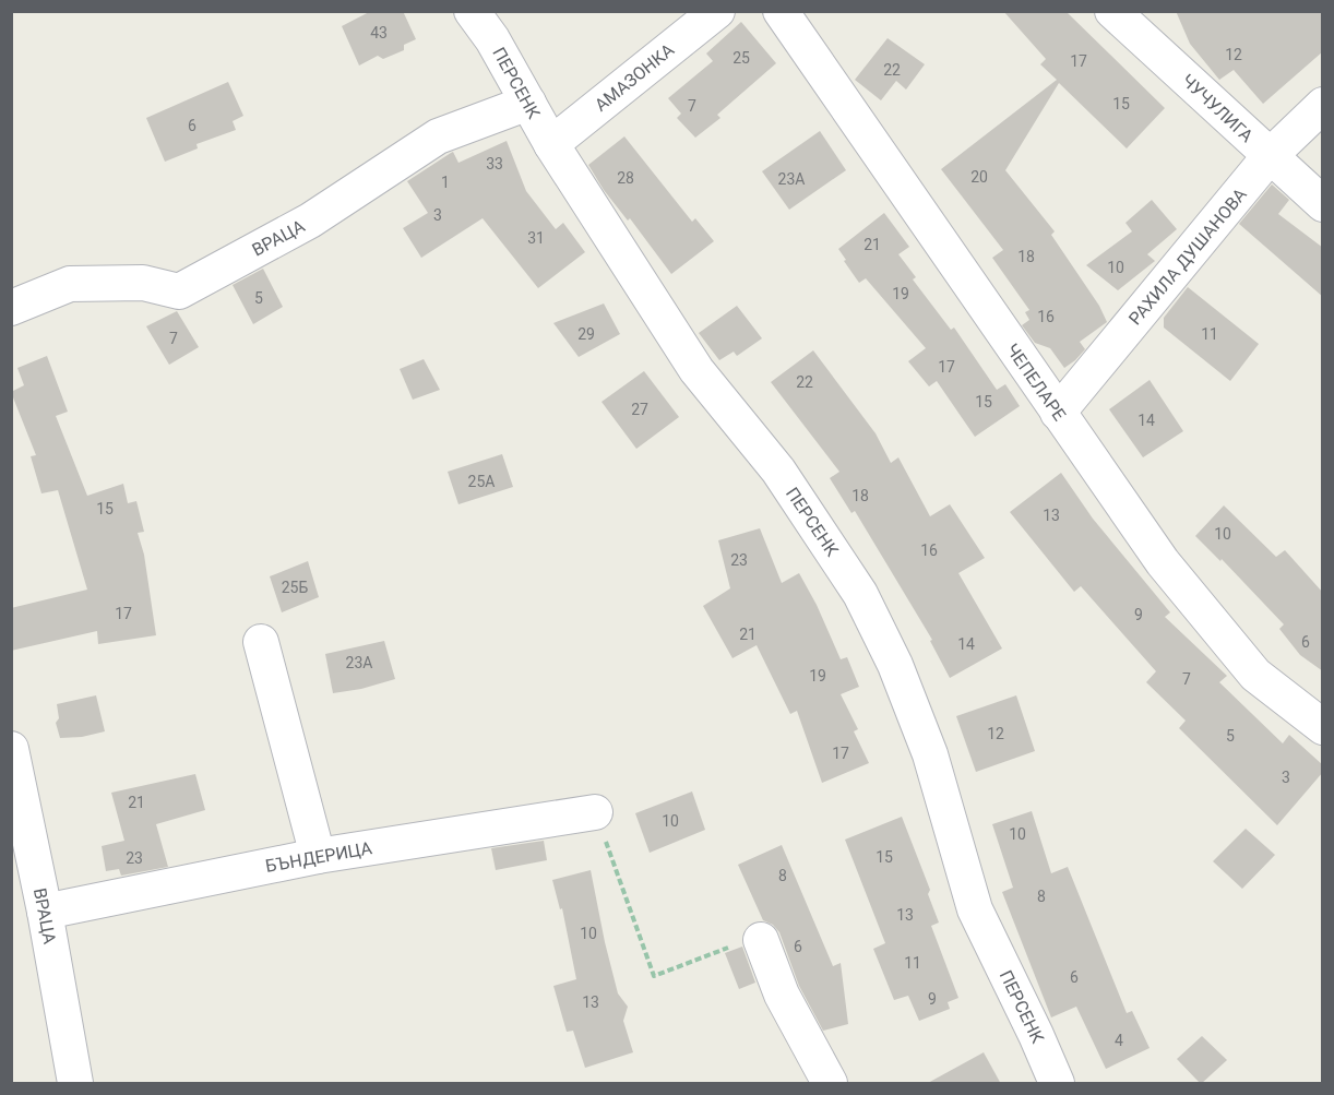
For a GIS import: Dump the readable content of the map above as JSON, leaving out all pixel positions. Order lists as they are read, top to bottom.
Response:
{
  "streets": {
    "street": [
      "АМАЗОНКА",
      "ПЕРСЕНК",
      "ЧУЧУЛИГА",
      "ВРАЦА",
      "РАХИЛА ДУШАНОВА",
      "ЧЕПЕЛАРЕ",
      "БЪНДЕРИЦА"
    ]
  },
  "crossings": [
    ["АМАЗОНКА", "ПЕРСЕНК"],
    ["ПЕРСЕНК", "ВРАЦА"],
    ["ЧУЧУЛИГА", "РАХИЛА ДУШАНОВА"],
    ["ВРАЦА", "БЪНДЕРИЦА"],
    ["РАХИЛА ДУШАНОВА", "ЧЕПЕЛАРЕ"]
  ],
  "house_numbers": [
    "43",
    "12",
    "25",
    "17",
    "22",
    "15",
    "7",
    "6",
    "33",
    "20",
    "28",
    "23А",
    "1",
    "3",
    "31",
    "21",
    "18",
    "10",
    "19",
    "5",
    "16",
    "29",
    "11",
    "7",
    "17",
    "22",
    "15",
    "27",
    "14",
    "25А",
    "18",
    "15",
    "13",
    "10",
    "16",
    "23",
    "25Б",
    "17",
    "9",
    "21",
    "6",
    "14",
    "23А",
    "19",
    "7",
    "12",
    "5",
    "17",
    "3",
    "21",
    "10",
    "10",
    "15",
    "23",
    "8",
    "8",
    "13",
    "10",
    "6",
    "11",
    "6",
    "9",
    "13",
    "4"
  ]
}
